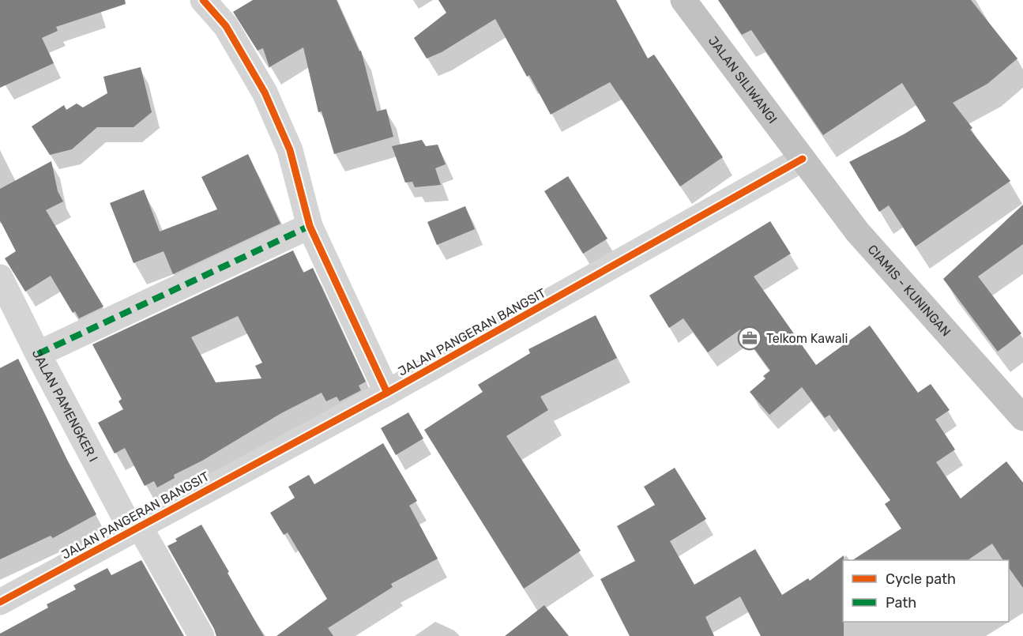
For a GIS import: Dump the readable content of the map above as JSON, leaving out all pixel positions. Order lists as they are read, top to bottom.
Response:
{
  "streets": {
    "highway": ["JALAN SILIWANGI", "CIAMIS - KUNINGAN"],
    "street": ["JALAN PANGERAN BANGSIT", "JALAN PAMENGKER I"]
  },
  "crossings": [
    ["JALAN SILIWANGI", "CIAMIS - KUNINGAN"],
    ["JALAN SILIWANGI", "JALAN PANGERAN BANGSIT"],
    ["CIAMIS - KUNINGAN", "JALAN PANGERAN BANGSIT"],
    ["JALAN PANGERAN BANGSIT", "JALAN PAMENGKER I"]
  ],
  "places": {
    "office": ["Telkom Kawali"]
  },
  "legend": ["Cycle path", "Path"]
}
